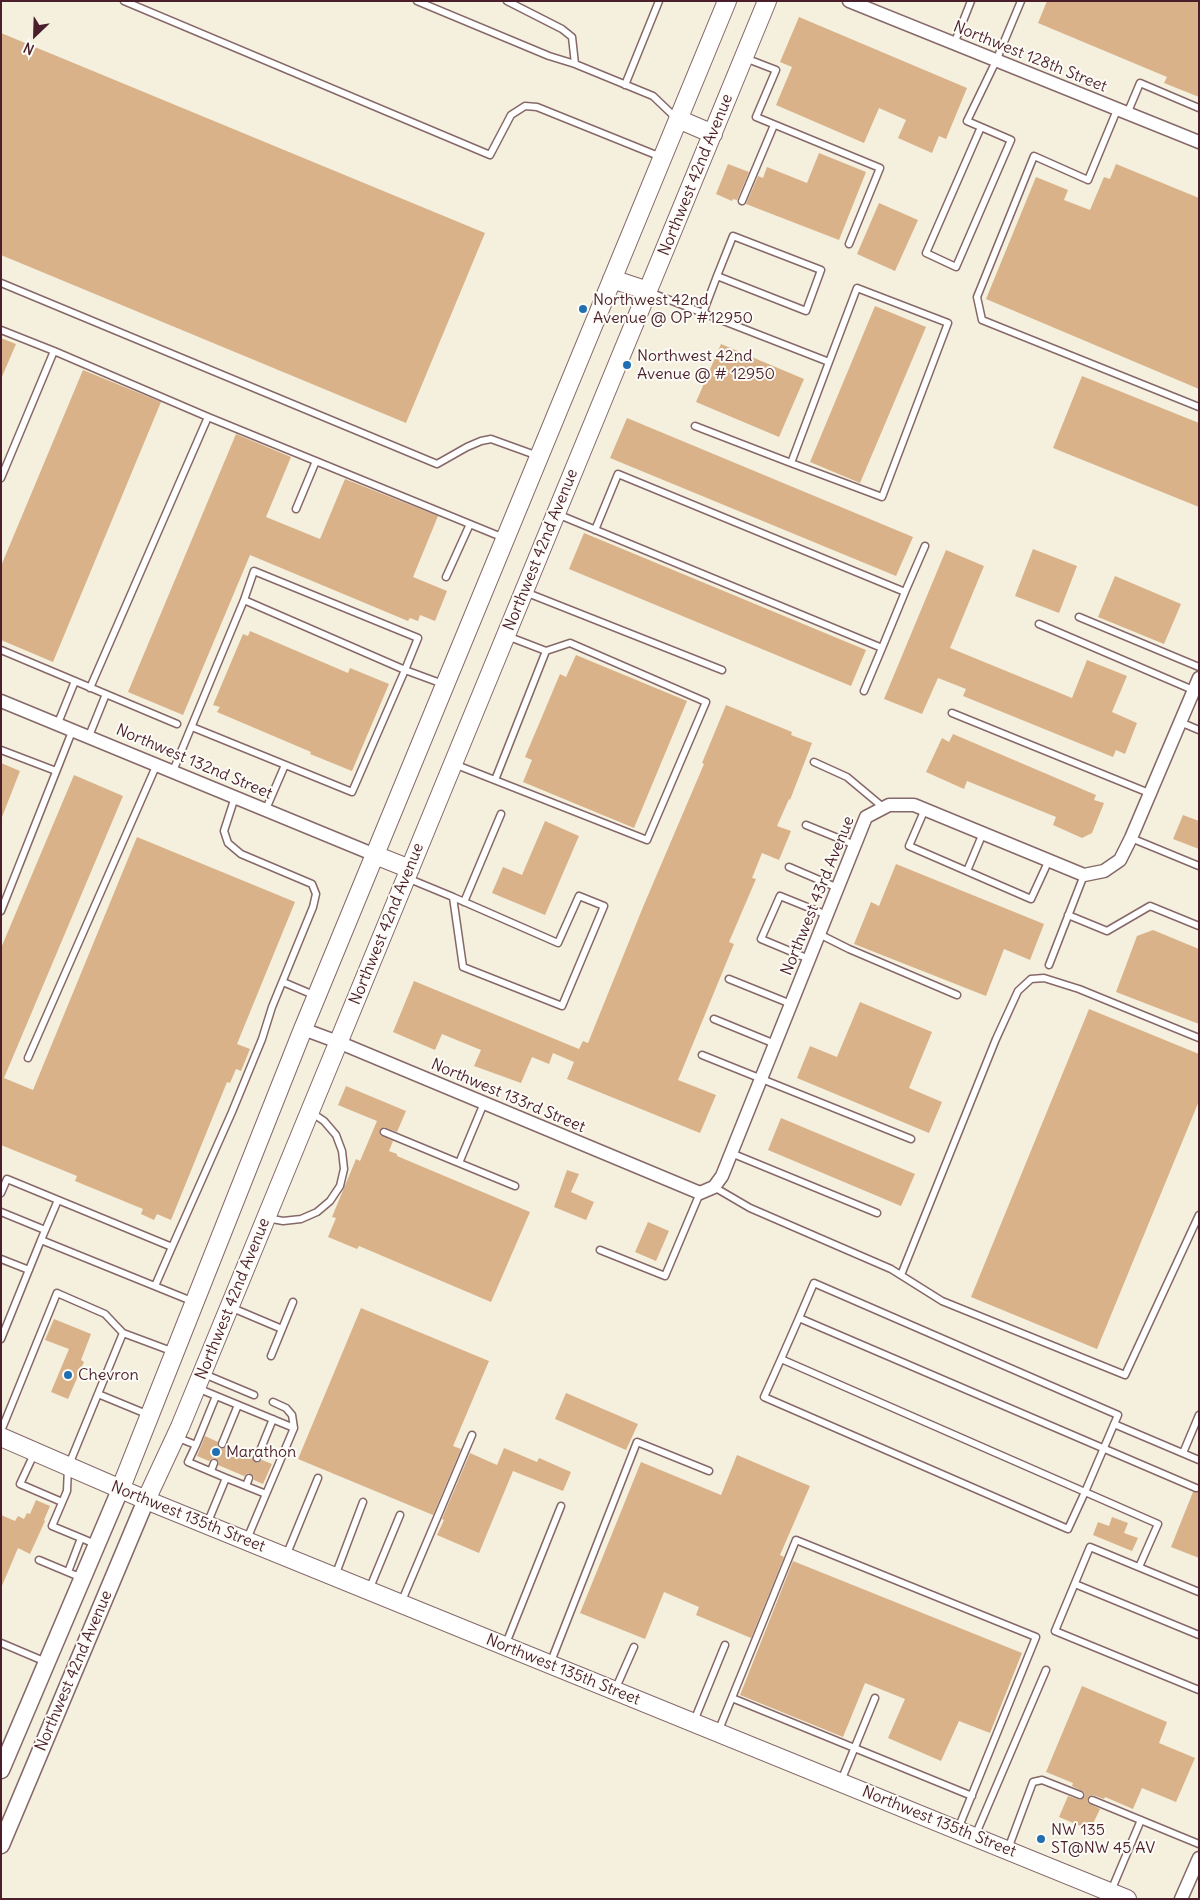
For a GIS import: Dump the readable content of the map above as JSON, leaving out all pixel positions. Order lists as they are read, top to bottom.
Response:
{
  "streets": {
    "main road": ["Northwest 42nd Avenue", "Northwest 135th Street"],
    "street": [
      "Northwest 128th Street",
      "Northwest 132nd Street",
      "Northwest 43rd Avenue",
      "Northwest 133rd Street"
    ]
  },
  "crossings": [
    ["Northwest 42nd Avenue", "Northwest 132nd Street"],
    ["Northwest 42nd Avenue", "Northwest 133rd Street"],
    ["Northwest 42nd Avenue", "Northwest 135th Street"]
  ],
  "places": [
    "Northwest 42nd Avenue @ OP #12950",
    "Northwest 42nd Avenue @ # 12950",
    "Chevron",
    "Marathon",
    "NW 135 ST@NW 45 AV"
  ],
  "north": "bottom left"
}
